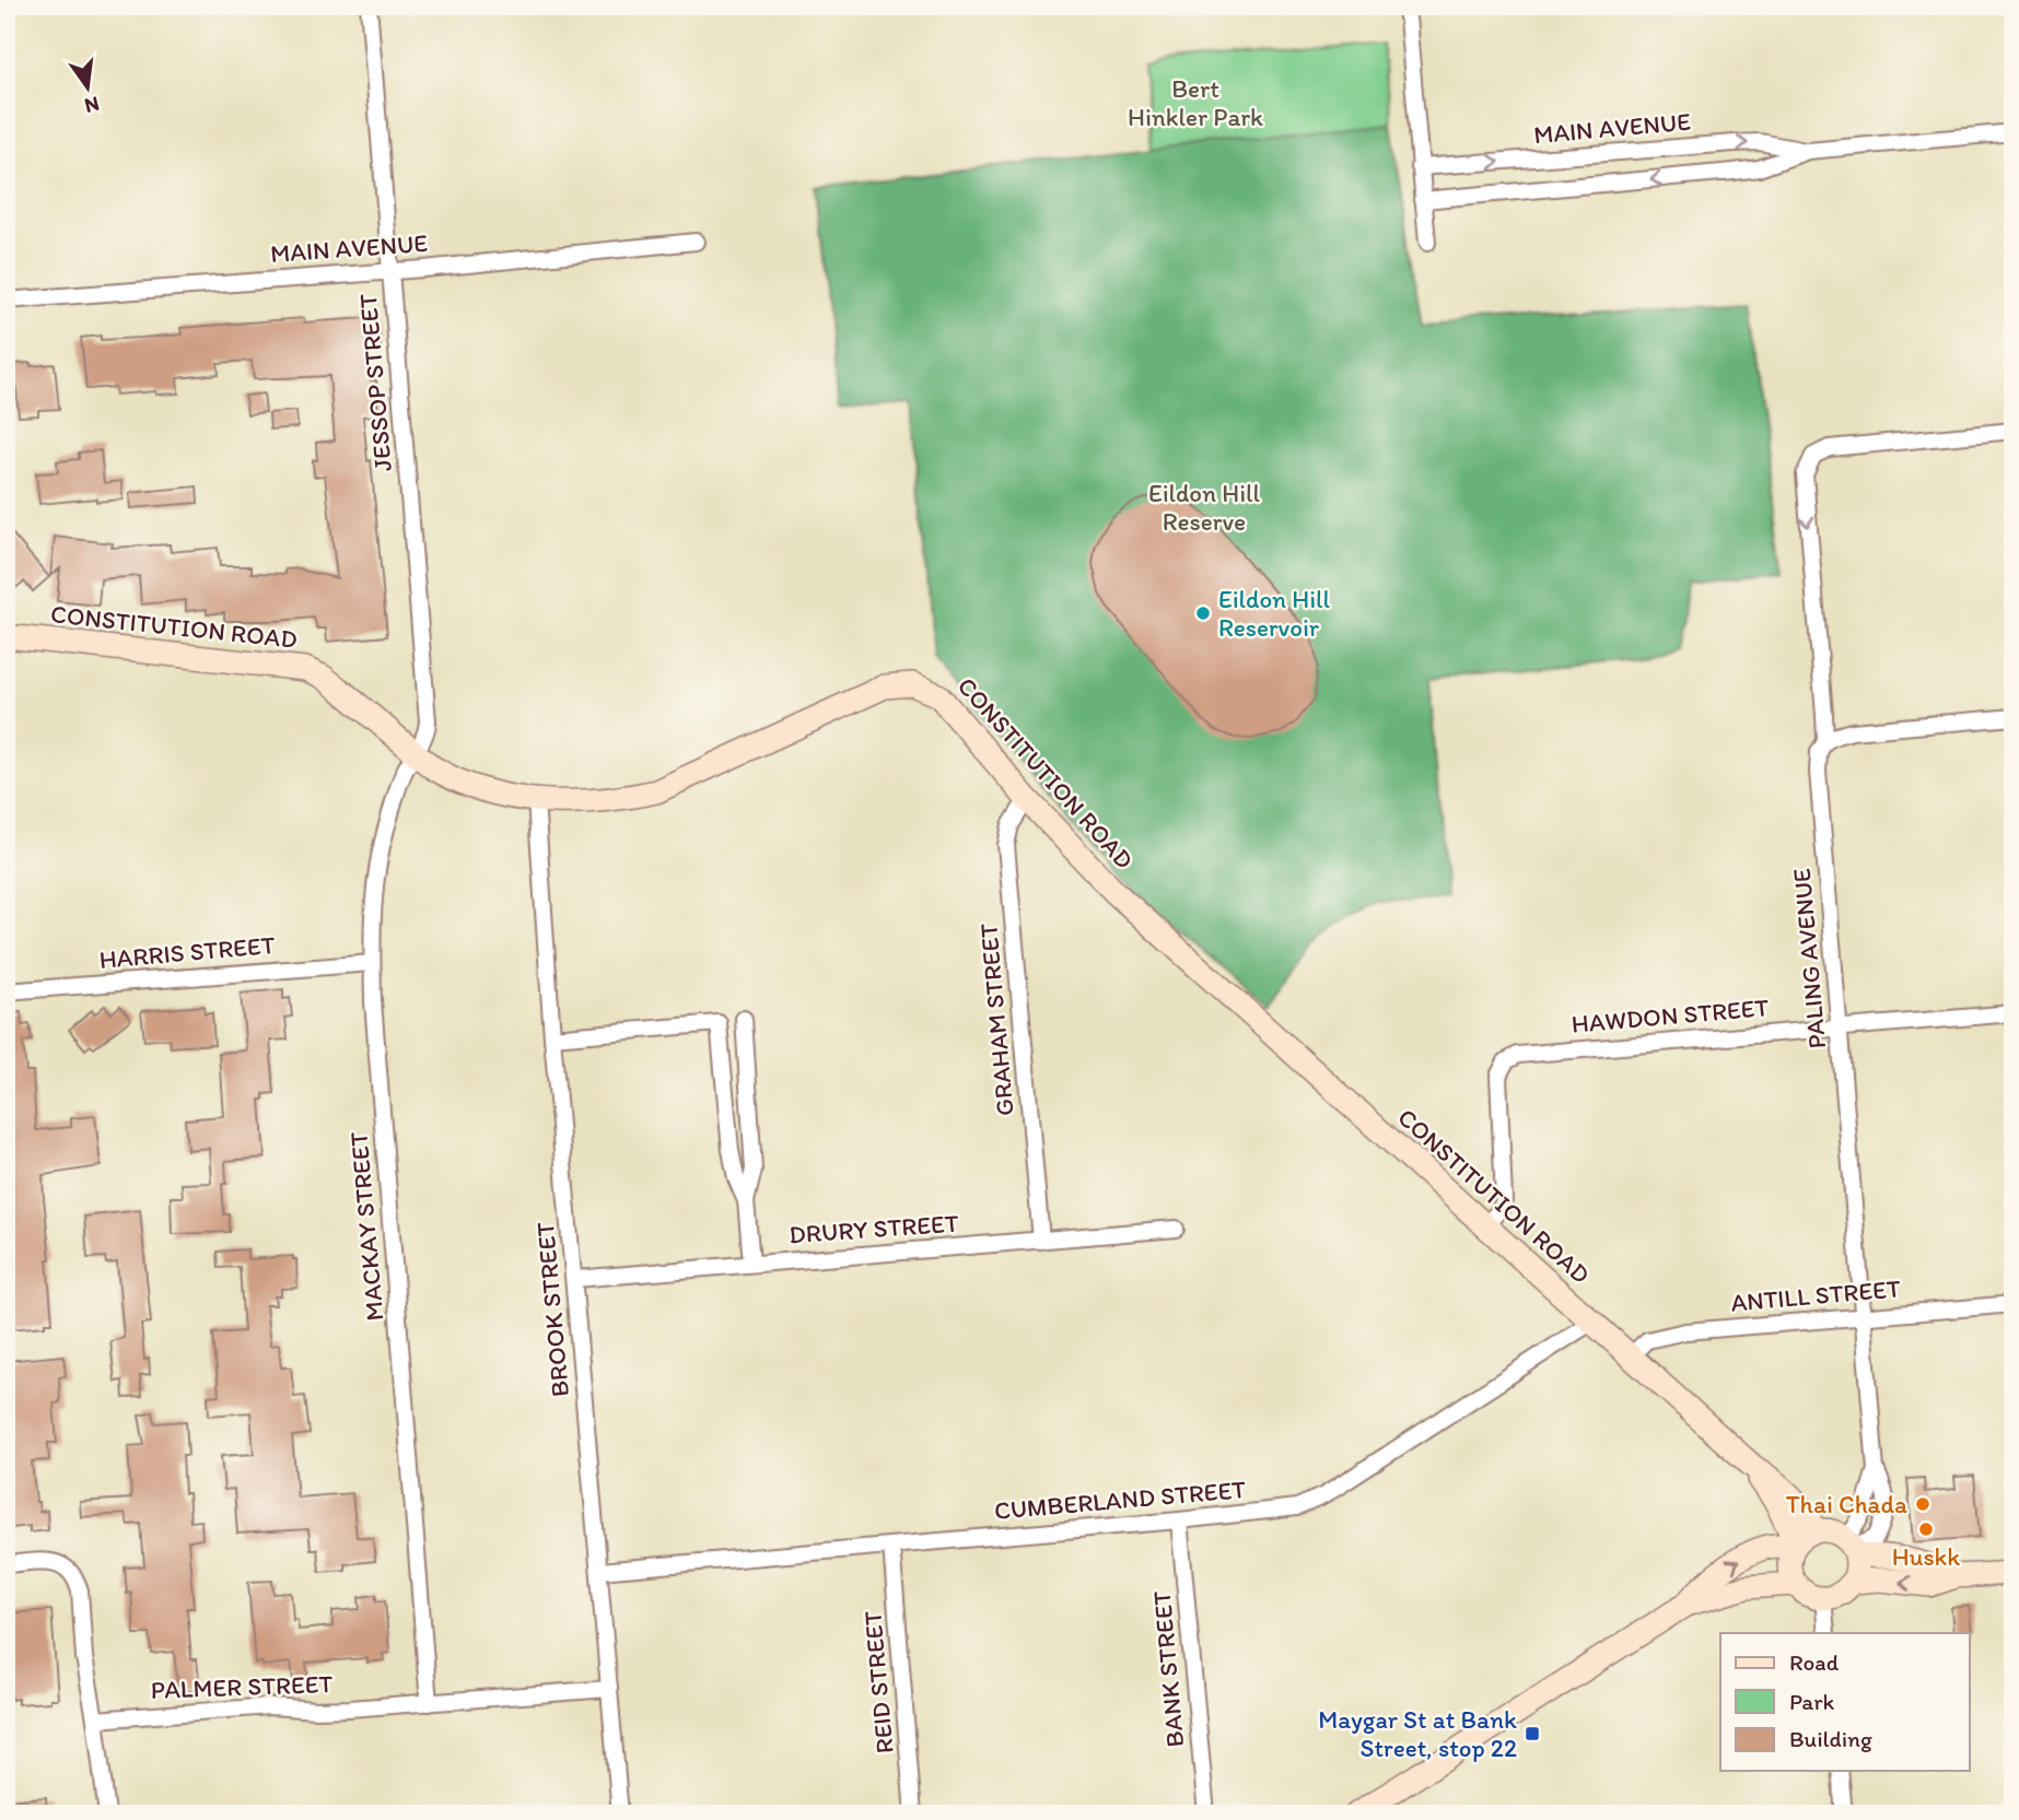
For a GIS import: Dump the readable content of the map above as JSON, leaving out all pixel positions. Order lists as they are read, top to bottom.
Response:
{
  "streets": {
    "street": [
      "MAIN AVENUE",
      "JESSOP STREET",
      "CONSTITUTION ROAD",
      "HARRIS STREET",
      "PALING AVENUE",
      "HAWDON STREET",
      "GRAHAM STREET",
      "MACKAY STREET",
      "DRURY STREET",
      "ANTILL STREET",
      "BROOK STREET",
      "CUMBERLAND STREET",
      "BANK STREET",
      "REID STREET",
      "PALMER STREET"
    ]
  },
  "crossings": [
    ["MAIN AVENUE", "JESSOP STREET"],
    ["JESSOP STREET", "CONSTITUTION ROAD"],
    ["JESSOP STREET", "MACKAY STREET"],
    ["CONSTITUTION ROAD", "PALING AVENUE"],
    ["CONSTITUTION ROAD", "HAWDON STREET"],
    ["CONSTITUTION ROAD", "GRAHAM STREET"],
    ["CONSTITUTION ROAD", "MACKAY STREET"],
    ["CONSTITUTION ROAD", "ANTILL STREET"],
    ["CONSTITUTION ROAD", "BROOK STREET"],
    ["CONSTITUTION ROAD", "CUMBERLAND STREET"],
    ["HARRIS STREET", "MACKAY STREET"],
    ["PALING AVENUE", "HAWDON STREET"],
    ["PALING AVENUE", "ANTILL STREET"],
    ["GRAHAM STREET", "DRURY STREET"],
    ["MACKAY STREET", "PALMER STREET"],
    ["DRURY STREET", "BROOK STREET"],
    ["BROOK STREET", "CUMBERLAND STREET"],
    ["BROOK STREET", "PALMER STREET"],
    ["CUMBERLAND STREET", "BANK STREET"],
    ["CUMBERLAND STREET", "REID STREET"]
  ],
  "parks": ["Bert Hinkler Park", "Eildon Hill Reserve"],
  "places": {
    "other": ["Eildon Hill Reservoir", "Thai Chada", "Huskk"],
    "transit": ["Maygar St at Bank Street, stop 22"]
  },
  "legend": ["Road", "Park", "Building"],
  "north": "bottom"
}
